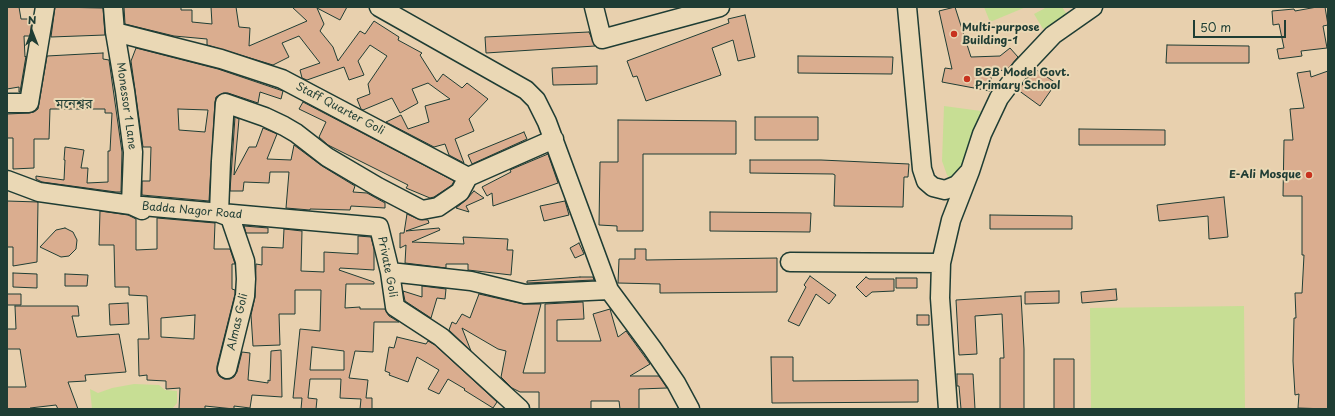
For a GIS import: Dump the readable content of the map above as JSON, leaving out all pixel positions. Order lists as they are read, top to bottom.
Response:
{
  "streets": {
    "street": [
      "Monessor 1 Lane",
      "Staff Quarter Goli",
      "Badda Nagor Road",
      "Private Goli",
      "Almas Goli"
    ]
  },
  "crossings": [
    ["Monessor 1 Lane", "Staff Quarter Goli"],
    ["Monessor 1 Lane", "Badda Nagor Road"],
    ["Badda Nagor Road", "Private Goli"],
    ["Badda Nagor Road", "Almas Goli"]
  ],
  "districts": ["মনেশ্বর"],
  "places": ["Multi-purpose Building-1", "BGB Model Govt. Primary School", "E-Ali Mosque"],
  "scale_bar": "50 m",
  "north": "top"
}
